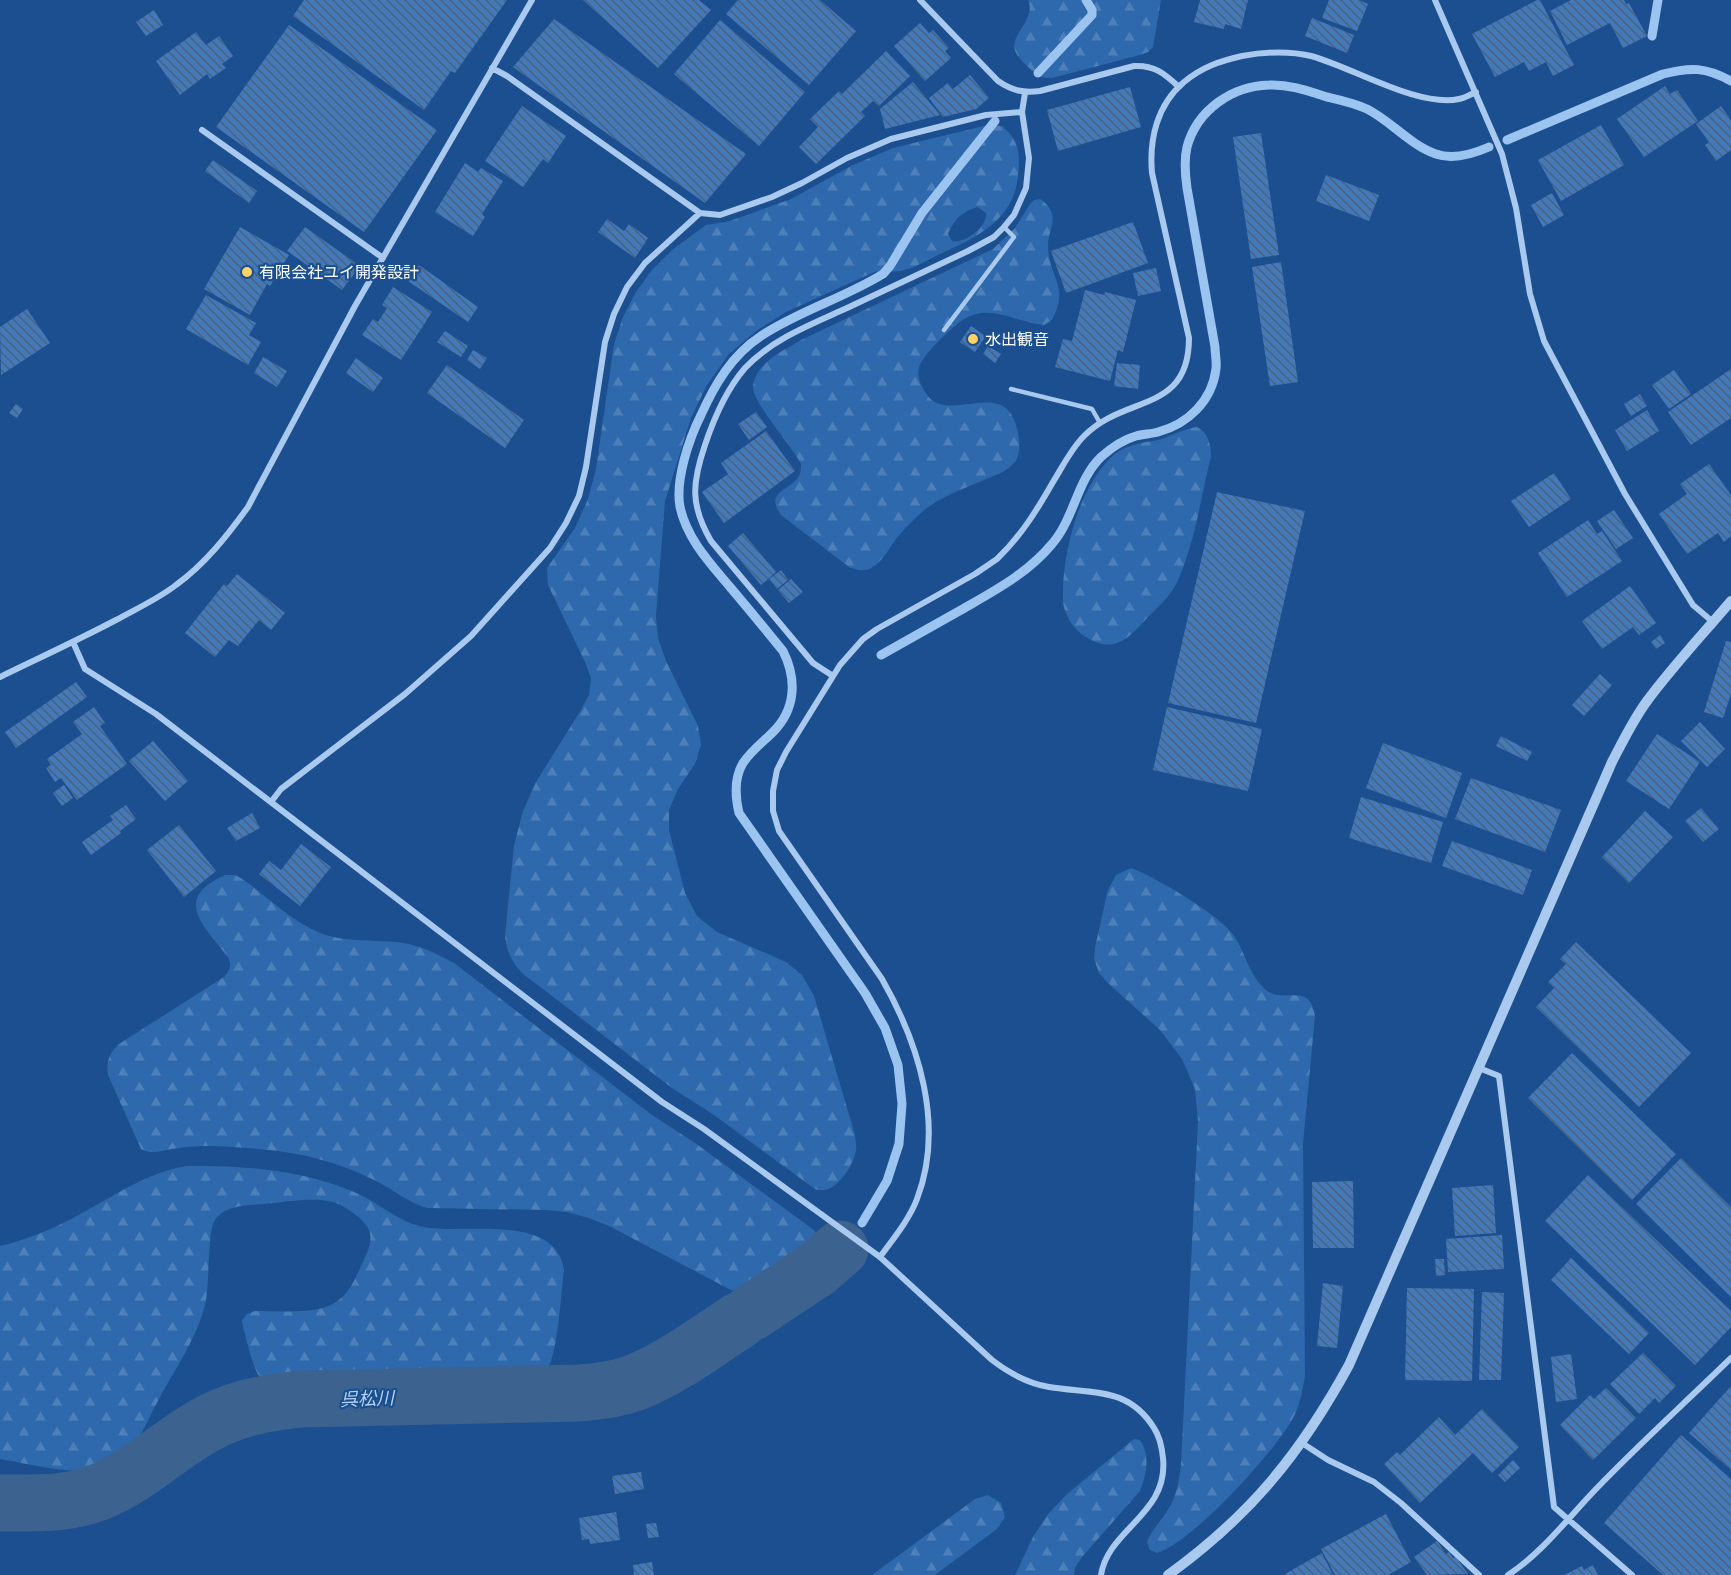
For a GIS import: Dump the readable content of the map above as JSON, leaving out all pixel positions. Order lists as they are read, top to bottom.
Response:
{
  "water": ["呉松川"],
  "places": ["有限会社ユイ開発設計", "水出観音"]
}
